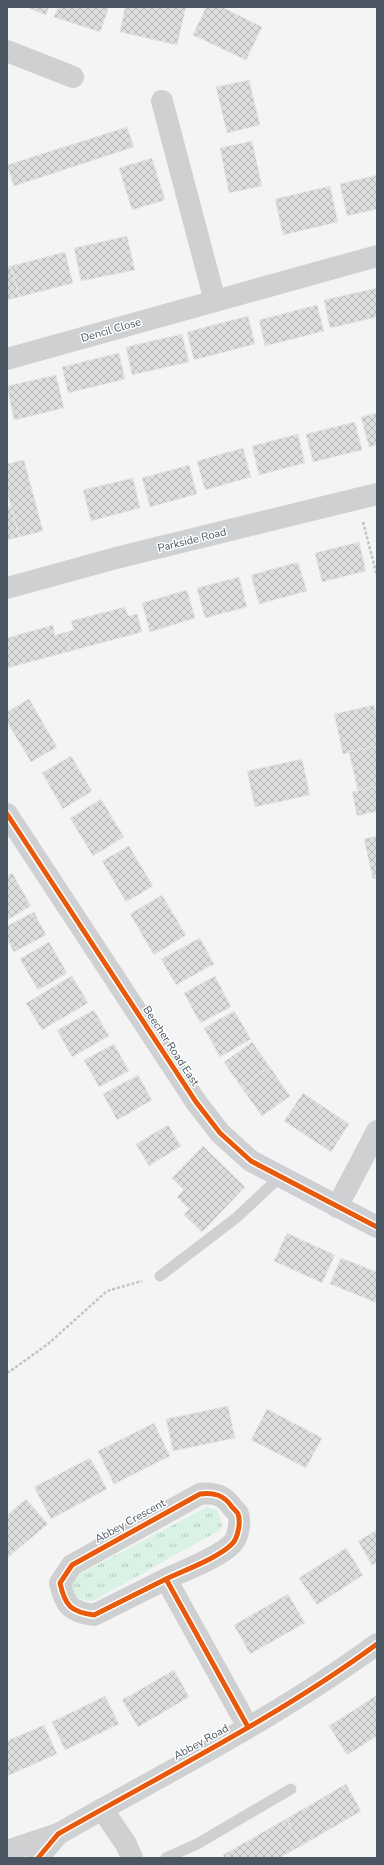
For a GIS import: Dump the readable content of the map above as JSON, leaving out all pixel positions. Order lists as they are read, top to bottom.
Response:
{
  "streets": {
    "street": [
      "Dencil Close",
      "Parkside Road",
      "Beecher Road East",
      "Abbey Crescent",
      "Abbey Road"
    ]
  }
}
